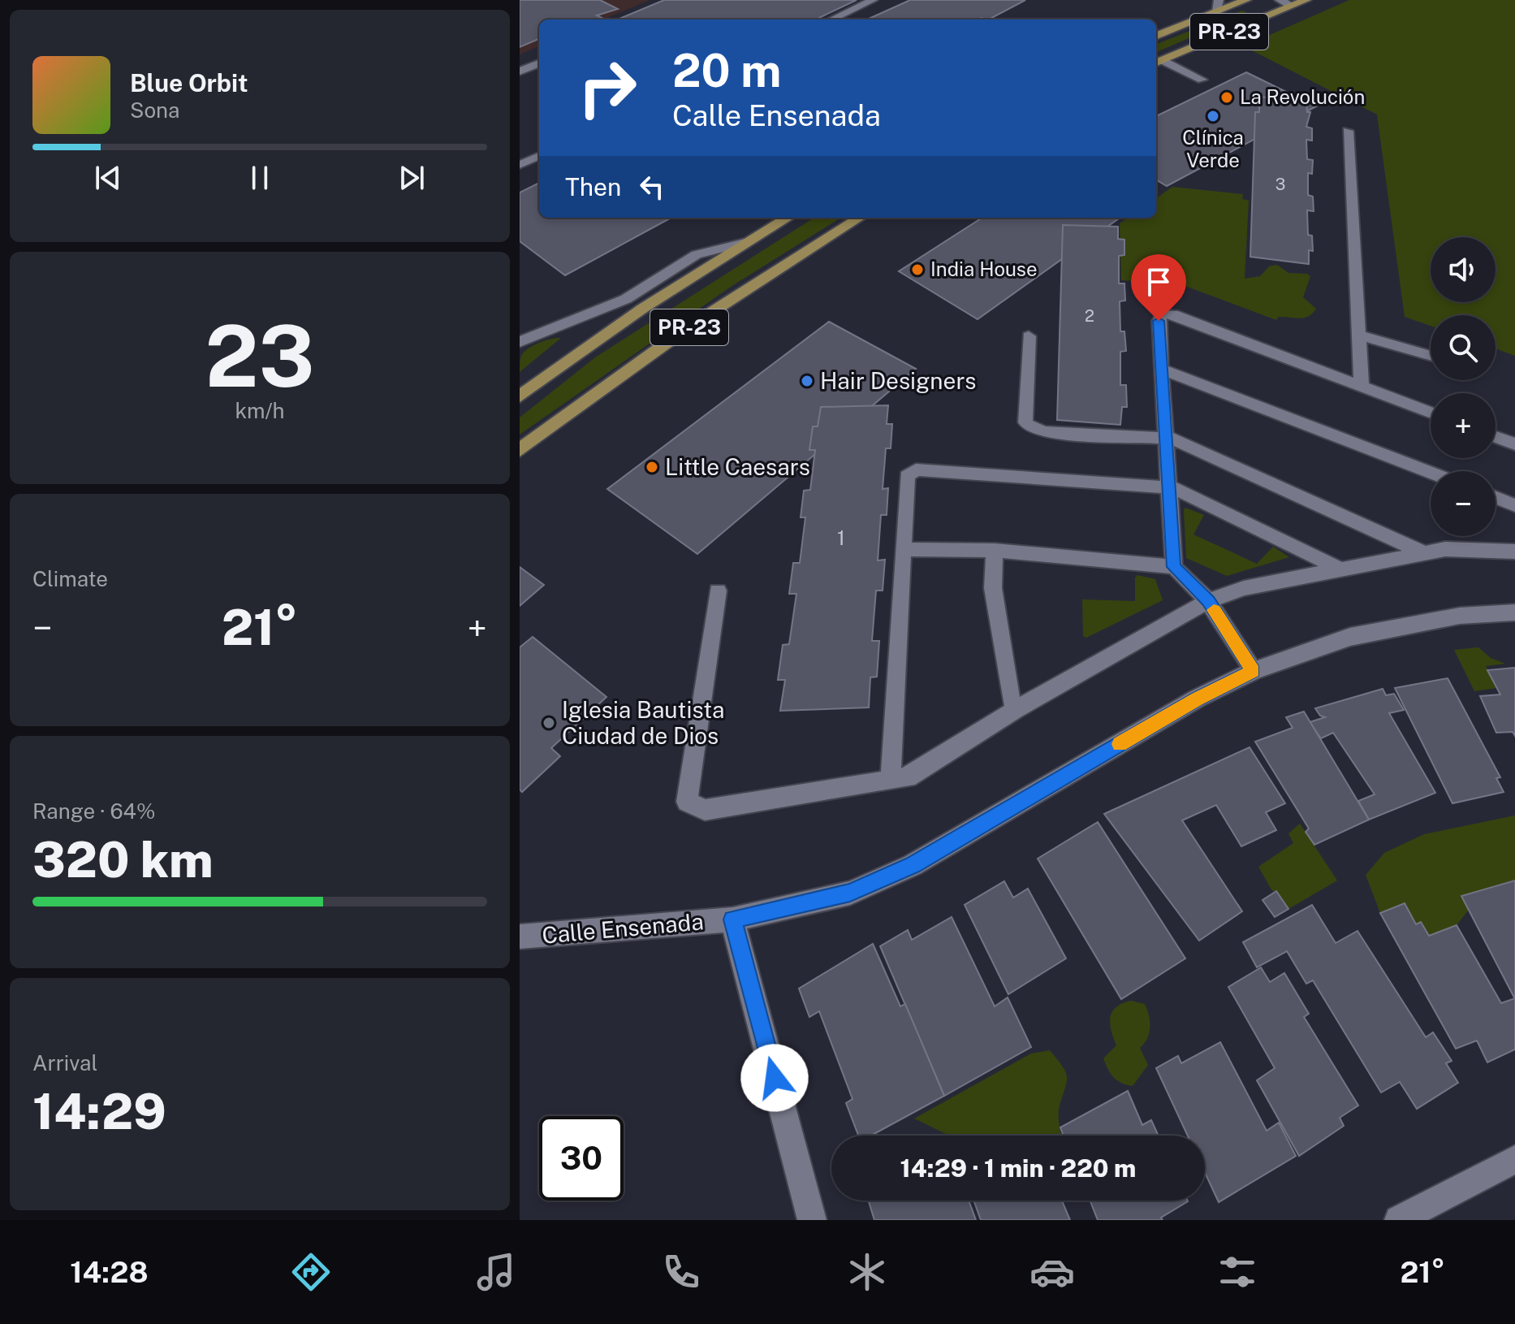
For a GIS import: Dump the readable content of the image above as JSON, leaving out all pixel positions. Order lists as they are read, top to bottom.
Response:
{
  "streets": {
    "main road": ["PR-23"],
    "street": ["Calle Ensenada"]
  },
  "places": [
    "La Revolución",
    "Clínica Verde",
    "India House",
    "Hair Designers",
    "Little Caesars",
    "Iglesia Bautista Ciudad de Dios"
  ],
  "house_numbers": ["3", "2", "1"],
  "page": {
    "turn": ["20 m", "Calle Ensenada"],
    "song": ["Blue Orbit", "Sona"],
    "then": "Then",
    "map_buttons": ["+", "−"],
    "tile": [
      ["23", "km/h"],
      "Climate",
      ["Range · 64%", "320 km"],
      ["Arrival", "14:29"]
    ],
    "heat": ["−", "21°", "+"],
    "limit": "30",
    "trip": "14:29 · 1 min · 220 m",
    "tabs": ["14:28", "21°"]
  }
}
